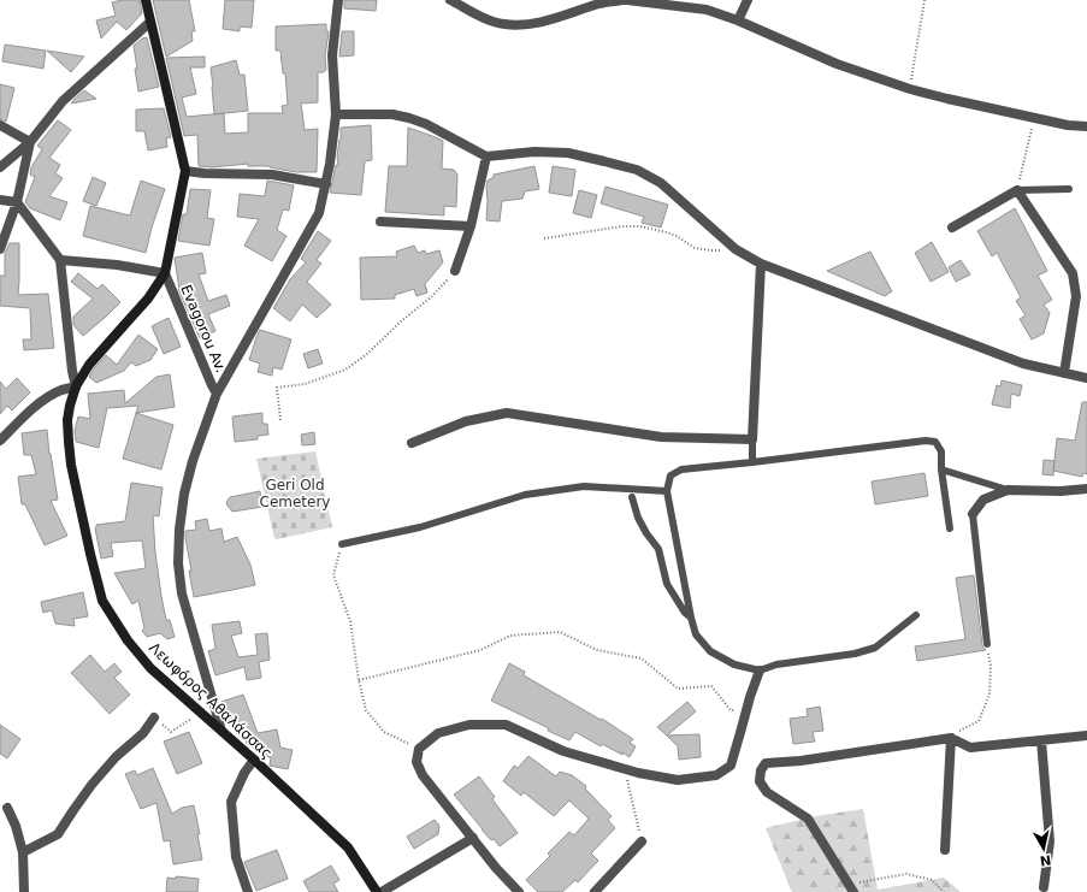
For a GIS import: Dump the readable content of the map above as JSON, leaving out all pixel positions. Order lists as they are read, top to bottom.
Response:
{
  "streets": {
    "main road": ["Λεωφόρος Αθαλάσσας"],
    "street": ["Evagorou Av."]
  },
  "crossings": [
    ["Evagorou Av.", "Λεωφόρος Αθαλάσσας"]
  ],
  "parks": ["Geri Old Cemetery"],
  "north": "bottom"
}
